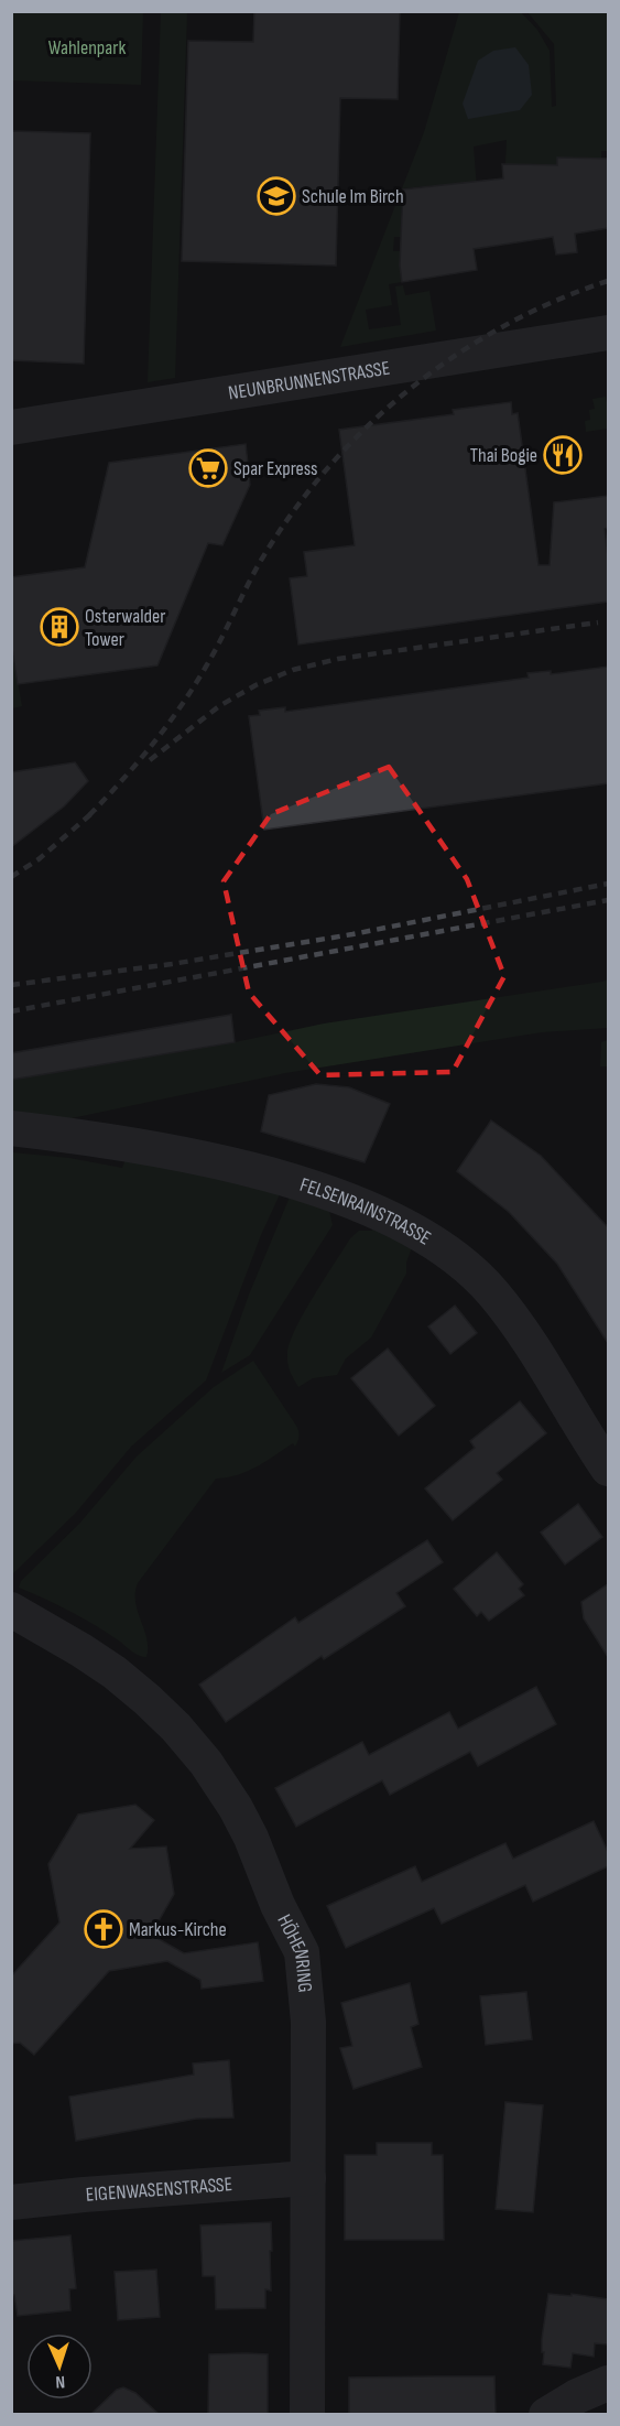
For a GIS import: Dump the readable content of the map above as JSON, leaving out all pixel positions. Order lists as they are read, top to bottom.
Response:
{
  "streets": {
    "street": [
      "NEUNBRUNNENSTRASSE",
      "FELSENRAINSTRASSE",
      "HÖHENRING",
      "EIGENWASENSTRASSE"
    ]
  },
  "crossings": [
    ["HÖHENRING", "EIGENWASENSTRASSE"]
  ],
  "parks": ["Wahlenpark"],
  "places": {
    "school or university": ["Schule Im Birch"],
    "restaurant": ["Thai Bogie"],
    "supermarket": ["Spar Express"],
    "building": ["Osterwalder Tower"],
    "church": ["Markus-Kirche"]
  },
  "north": "bottom"
}
